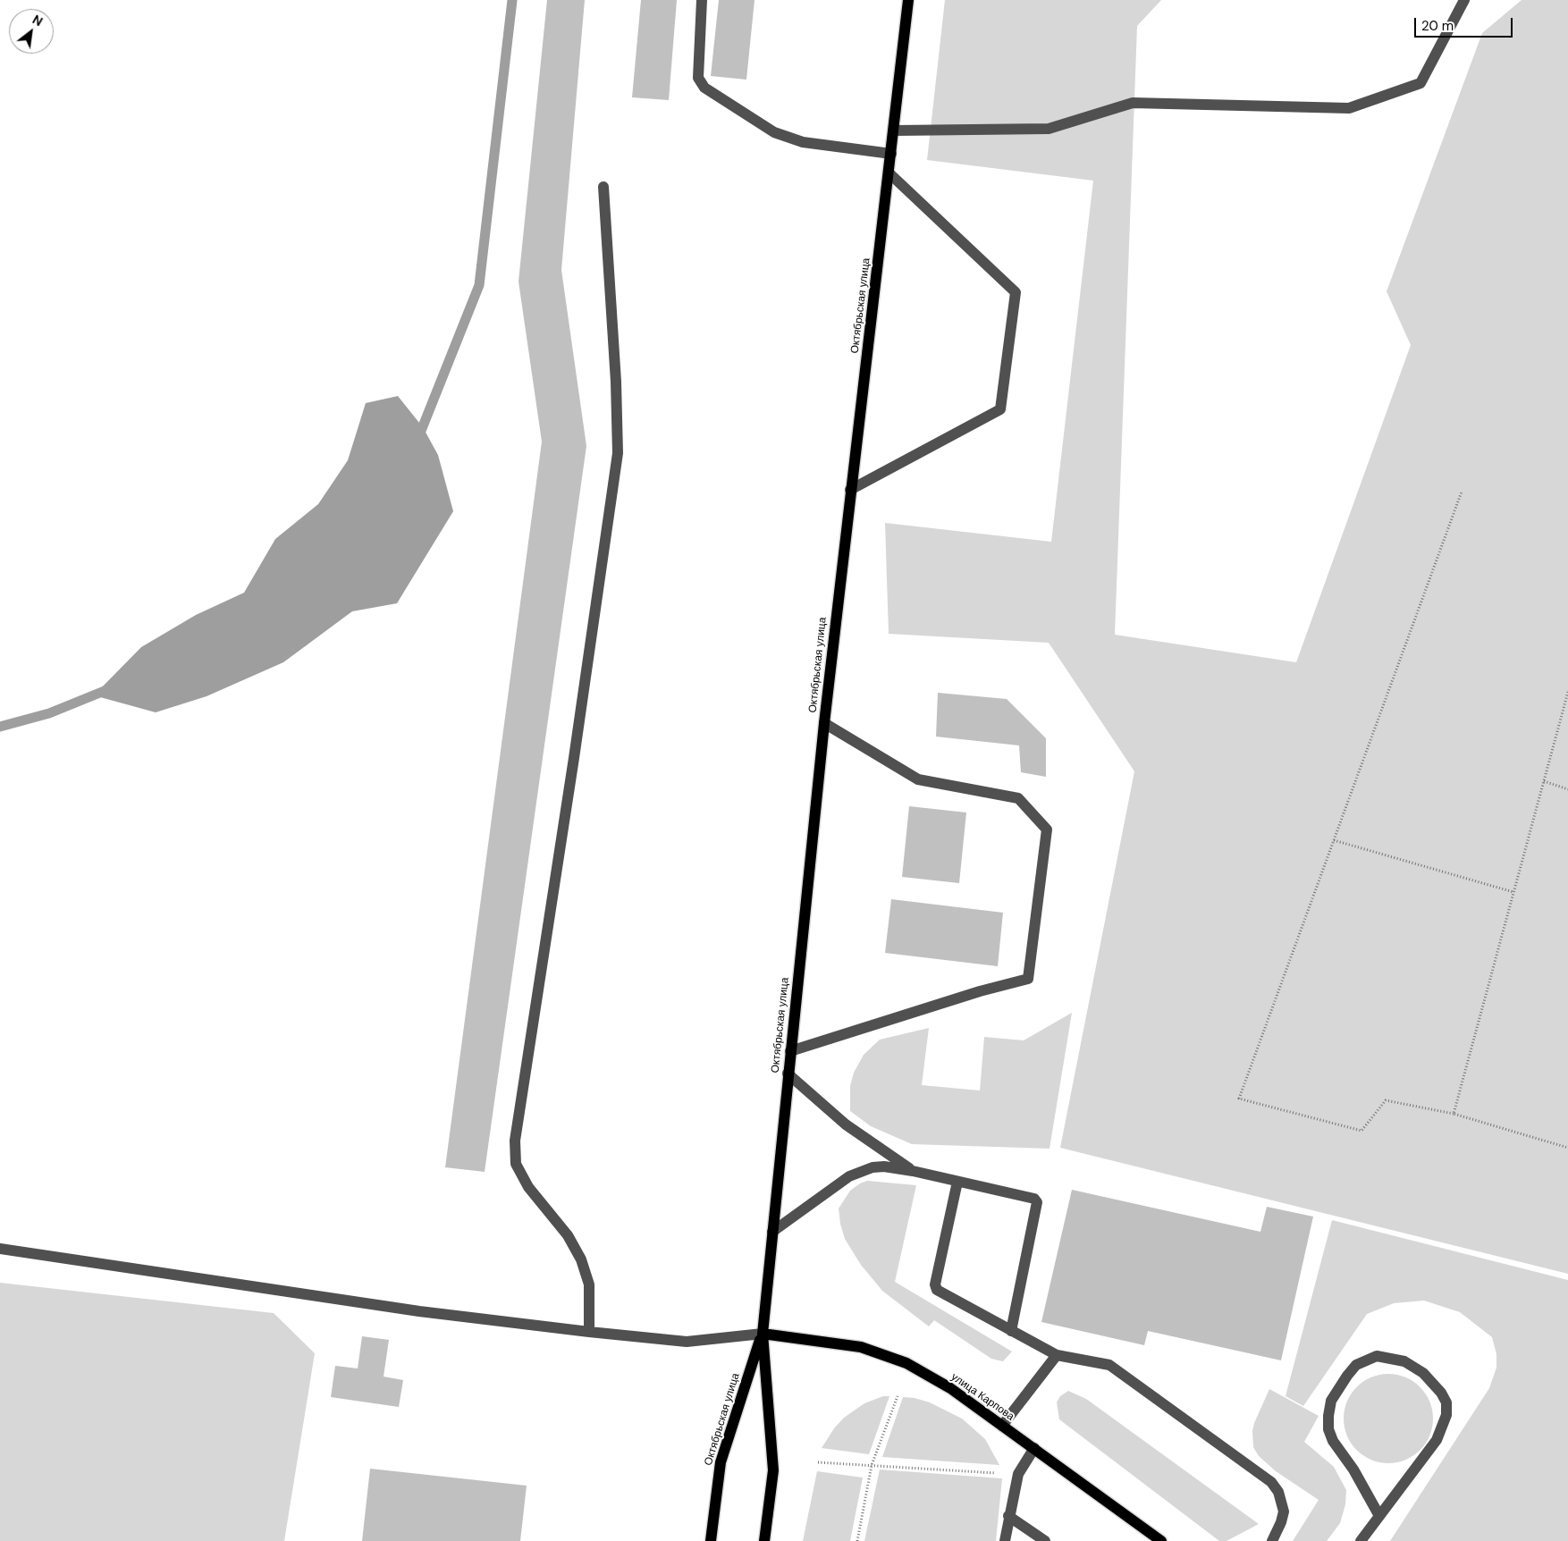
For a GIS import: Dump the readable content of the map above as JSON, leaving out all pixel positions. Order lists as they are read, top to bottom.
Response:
{
  "streets": {
    "main road": ["Октябрьская улица", "улица Карпова"]
  },
  "crossings": [
    ["Октябрьская улица", "улица Карпова"]
  ],
  "scale_bar": "20 m",
  "north": "top right"
}
